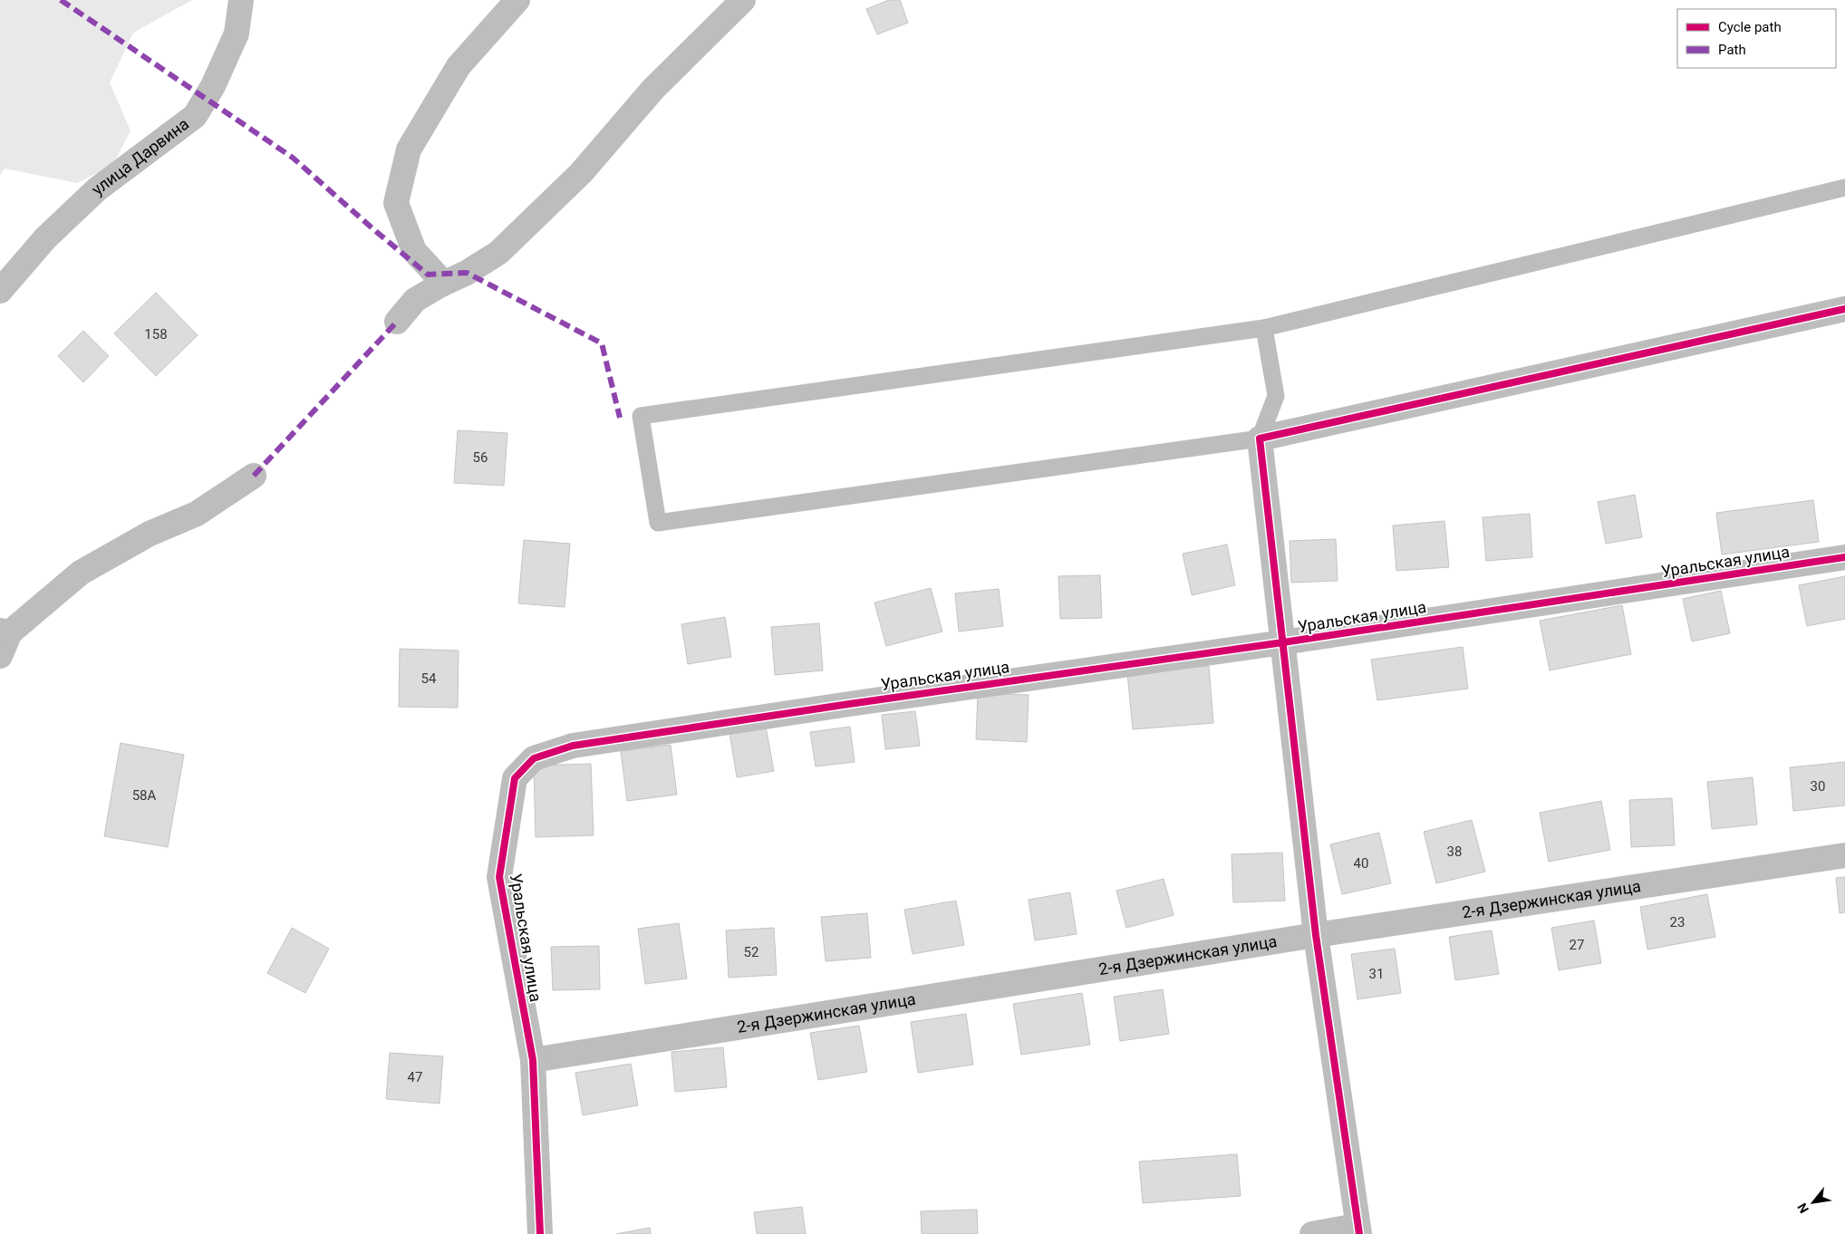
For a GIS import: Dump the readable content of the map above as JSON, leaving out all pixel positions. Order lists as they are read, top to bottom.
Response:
{
  "streets": {
    "street": ["улица Дарвина", "Уральская улица", "2-я Дзержинская улица"]
  },
  "crossings": [
    ["Уральская улица", "2-я Дзержинская улица"]
  ],
  "house_numbers": [
    "158",
    "56",
    "54",
    "30",
    "58А",
    "38",
    "40",
    "23",
    "27",
    "52",
    "31",
    "47"
  ],
  "legend": ["Cycle path", "Path"],
  "north": "bottom left"
}
